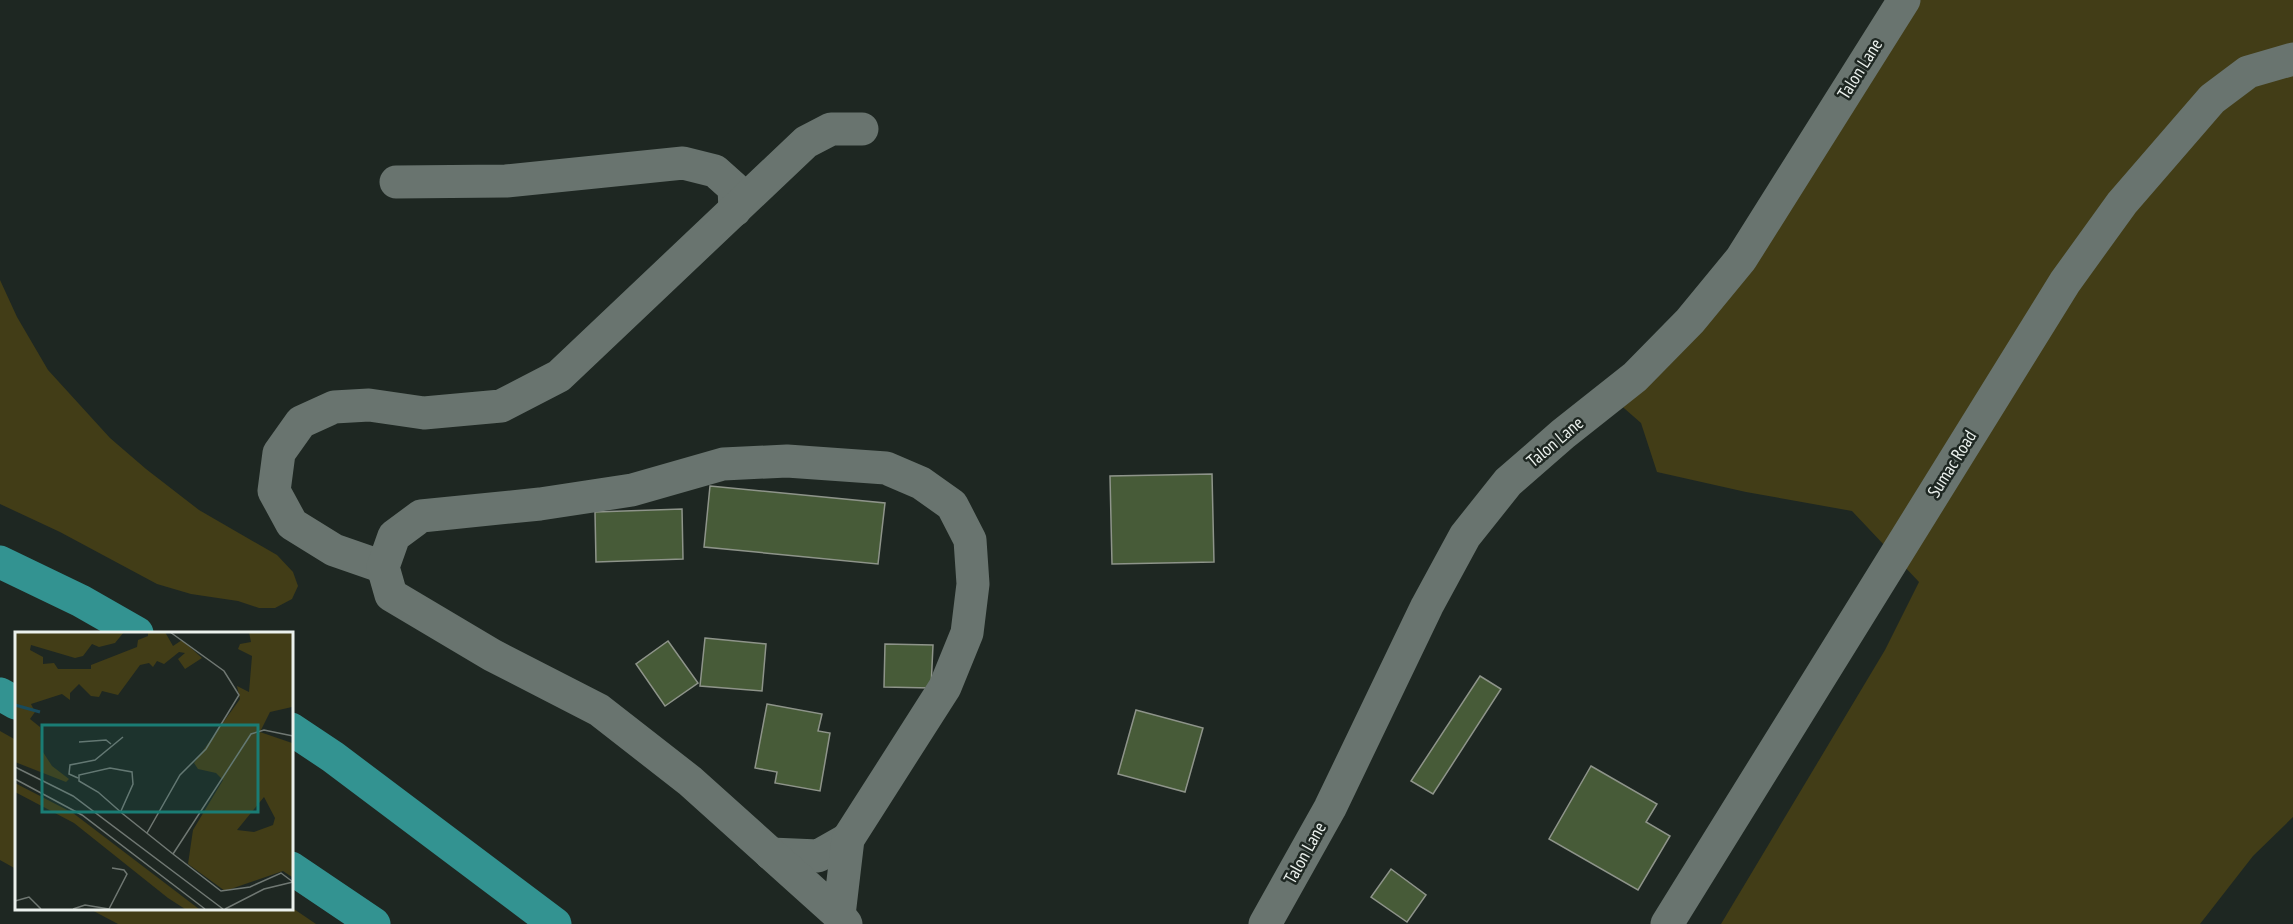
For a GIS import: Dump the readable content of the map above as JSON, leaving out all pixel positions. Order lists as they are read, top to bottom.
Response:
{
  "streets": {
    "street": ["Talon Lane", "Sumac Road"]
  }
}
